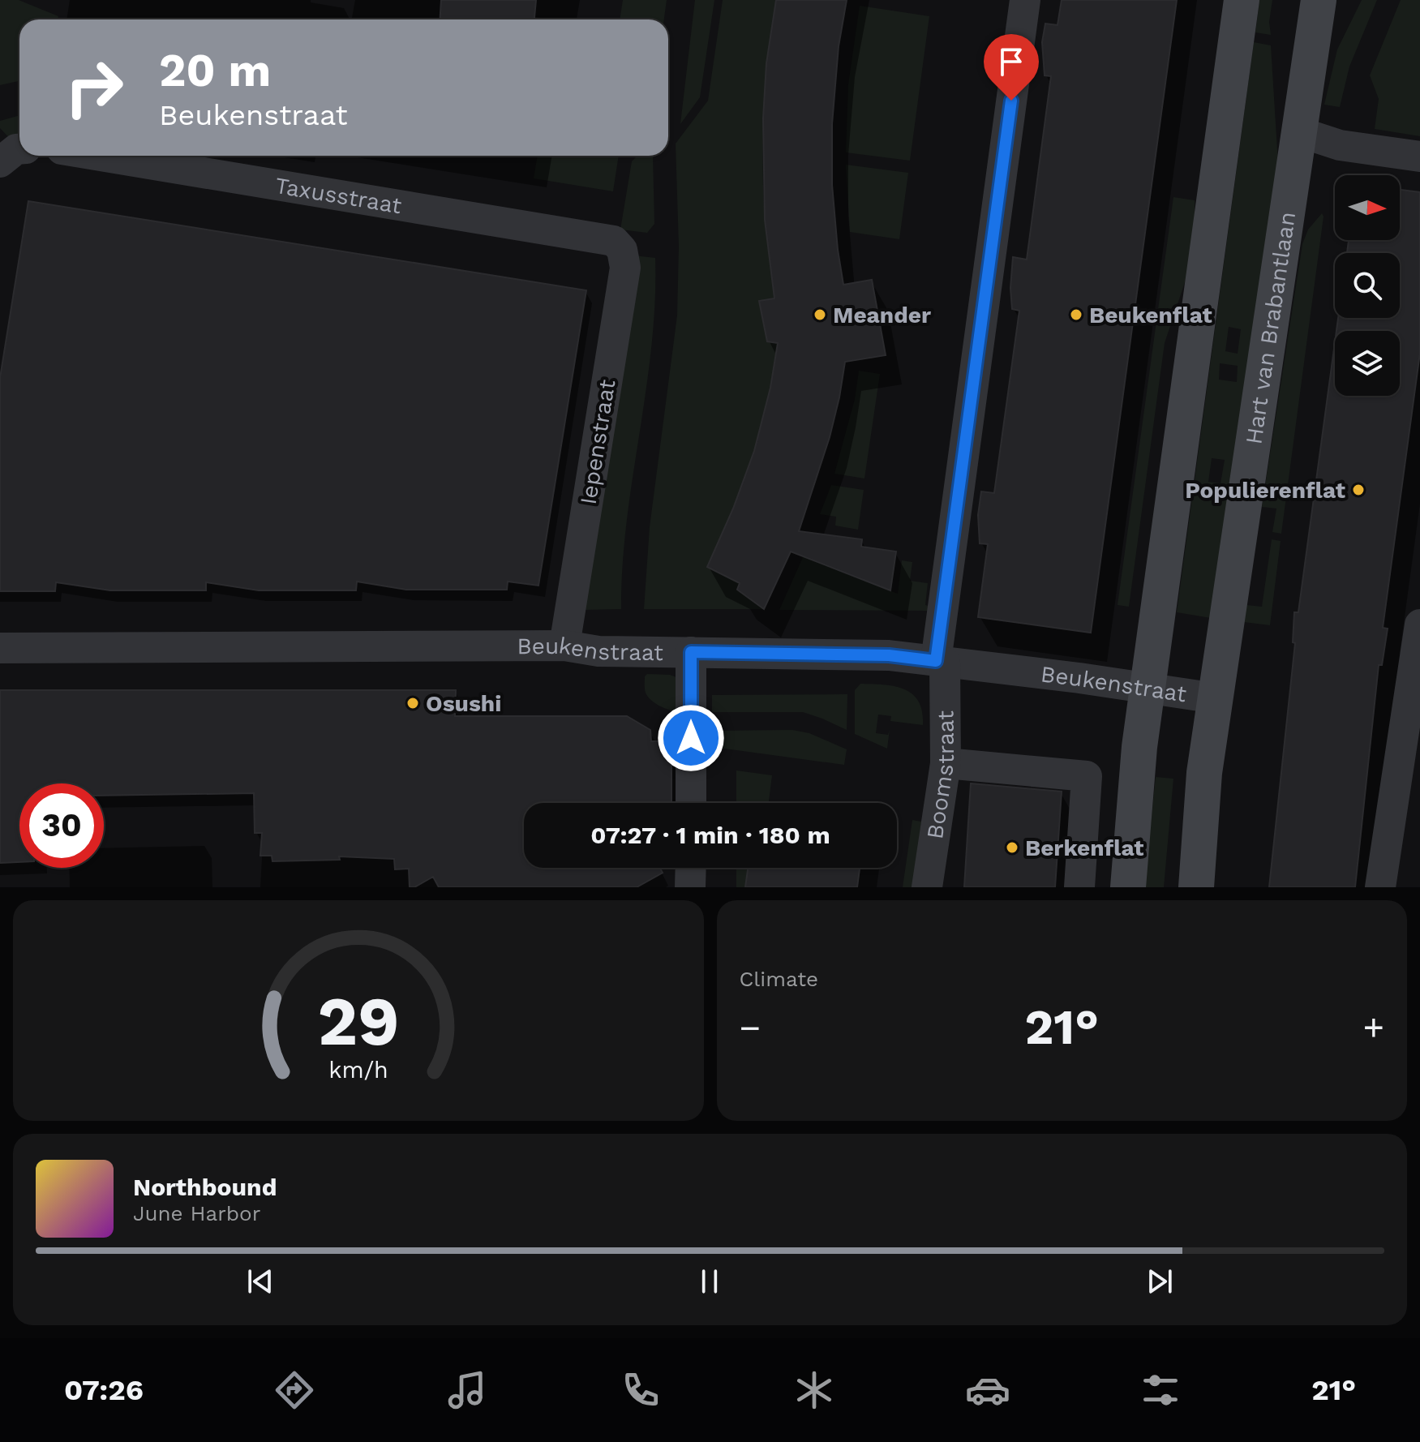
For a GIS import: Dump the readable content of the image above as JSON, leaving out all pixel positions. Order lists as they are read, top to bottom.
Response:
{
  "streets": {
    "street": [
      "Taxusstraat",
      "Hart van Brabantlaan",
      "Iepenstraat",
      "Beukenstraat",
      "Boomstraat"
    ]
  },
  "crossings": [
    ["Taxusstraat", "Iepenstraat"],
    ["Hart van Brabantlaan", "Beukenstraat"],
    ["Iepenstraat", "Beukenstraat"],
    ["Beukenstraat", "Boomstraat"]
  ],
  "places": [
    "Meander",
    "Beukenflat",
    "Populierenflat",
    "Osushi",
    "Berkenflat"
  ],
  "north": "right",
  "page": {
    "turn": ["20 m", "Beukenstraat"],
    "limit": "30",
    "trip": "07:27 · 1 min · 180 m",
    "tile": "Climate",
    "heat": ["−", "21°", "+"],
    "song": ["Northbound", "June Harbor"],
    "tabs": ["07:26", "21°"],
    "gauge": ["29", "km/h"]
  }
}
